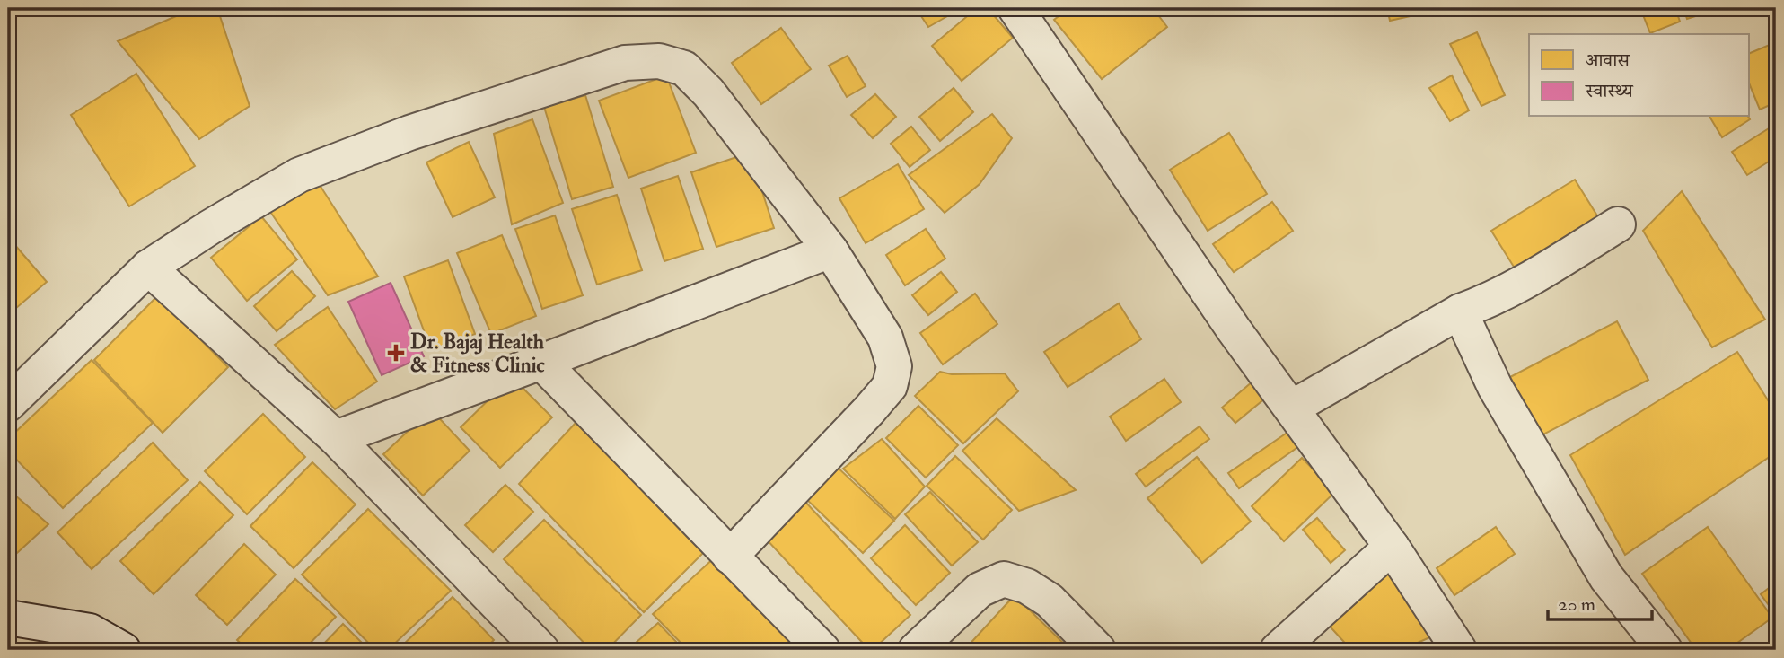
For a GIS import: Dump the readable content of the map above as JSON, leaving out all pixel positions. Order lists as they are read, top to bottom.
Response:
{
  "places": {
    "health": ["Dr. Bajaj Health & Fitness Clinic"]
  },
  "legend": ["आवास", "स्वास्थ्य"],
  "scale_bar": "20 m"
}
